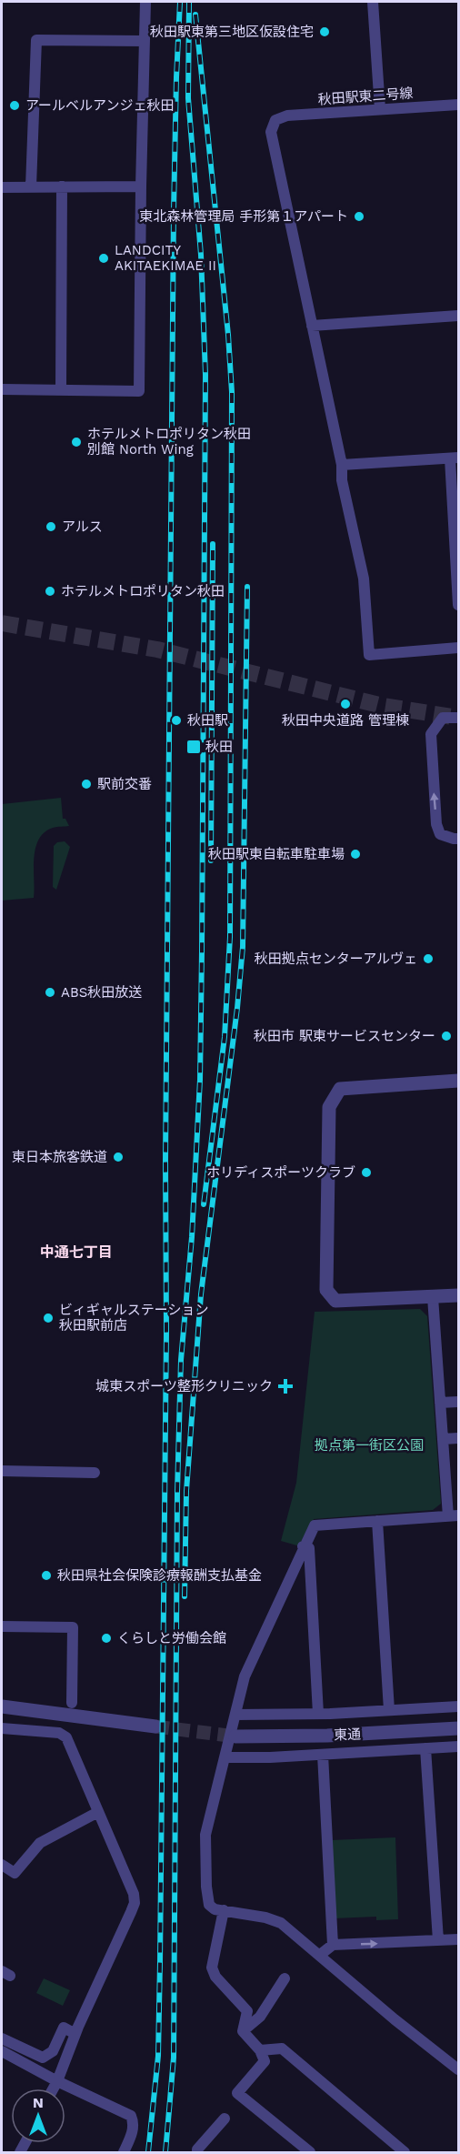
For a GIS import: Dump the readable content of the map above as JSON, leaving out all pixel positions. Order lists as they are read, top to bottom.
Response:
{
  "streets": {
    "street": ["秋田駅東二号線", "東通"]
  },
  "districts": ["中通七丁目"],
  "parks": ["拠点第一街区公園"],
  "places": {
    "other": [
      "秋田駅東第三地区仮設住宅",
      "アールベルアンジェ秋田",
      "東北森林管理局 手形第１アパート",
      "LANDCITY AKITAEKIMAE II",
      "ホテルメトロポリタン秋田 別館 North Wing",
      "アルス",
      "ホテルメトロポリタン秋田",
      "秋田中央道路 管理棟",
      "秋田駅",
      "駅前交番",
      "秋田駅東自転車駐車場",
      "秋田拠点センターアルヴェ",
      "ABS秋田放送",
      "秋田市 駅東サービスセンター",
      "東日本旅客鉄道",
      "ホリディスポーツクラブ",
      "ビィギャルステーション 秋田駅前店",
      "秋田県社会保険診療報酬支払基金",
      "くらしと労働会館"
    ],
    "transit": ["秋田"],
    "health": ["城東スポーツ整形クリニック"]
  },
  "north": "top"
}
